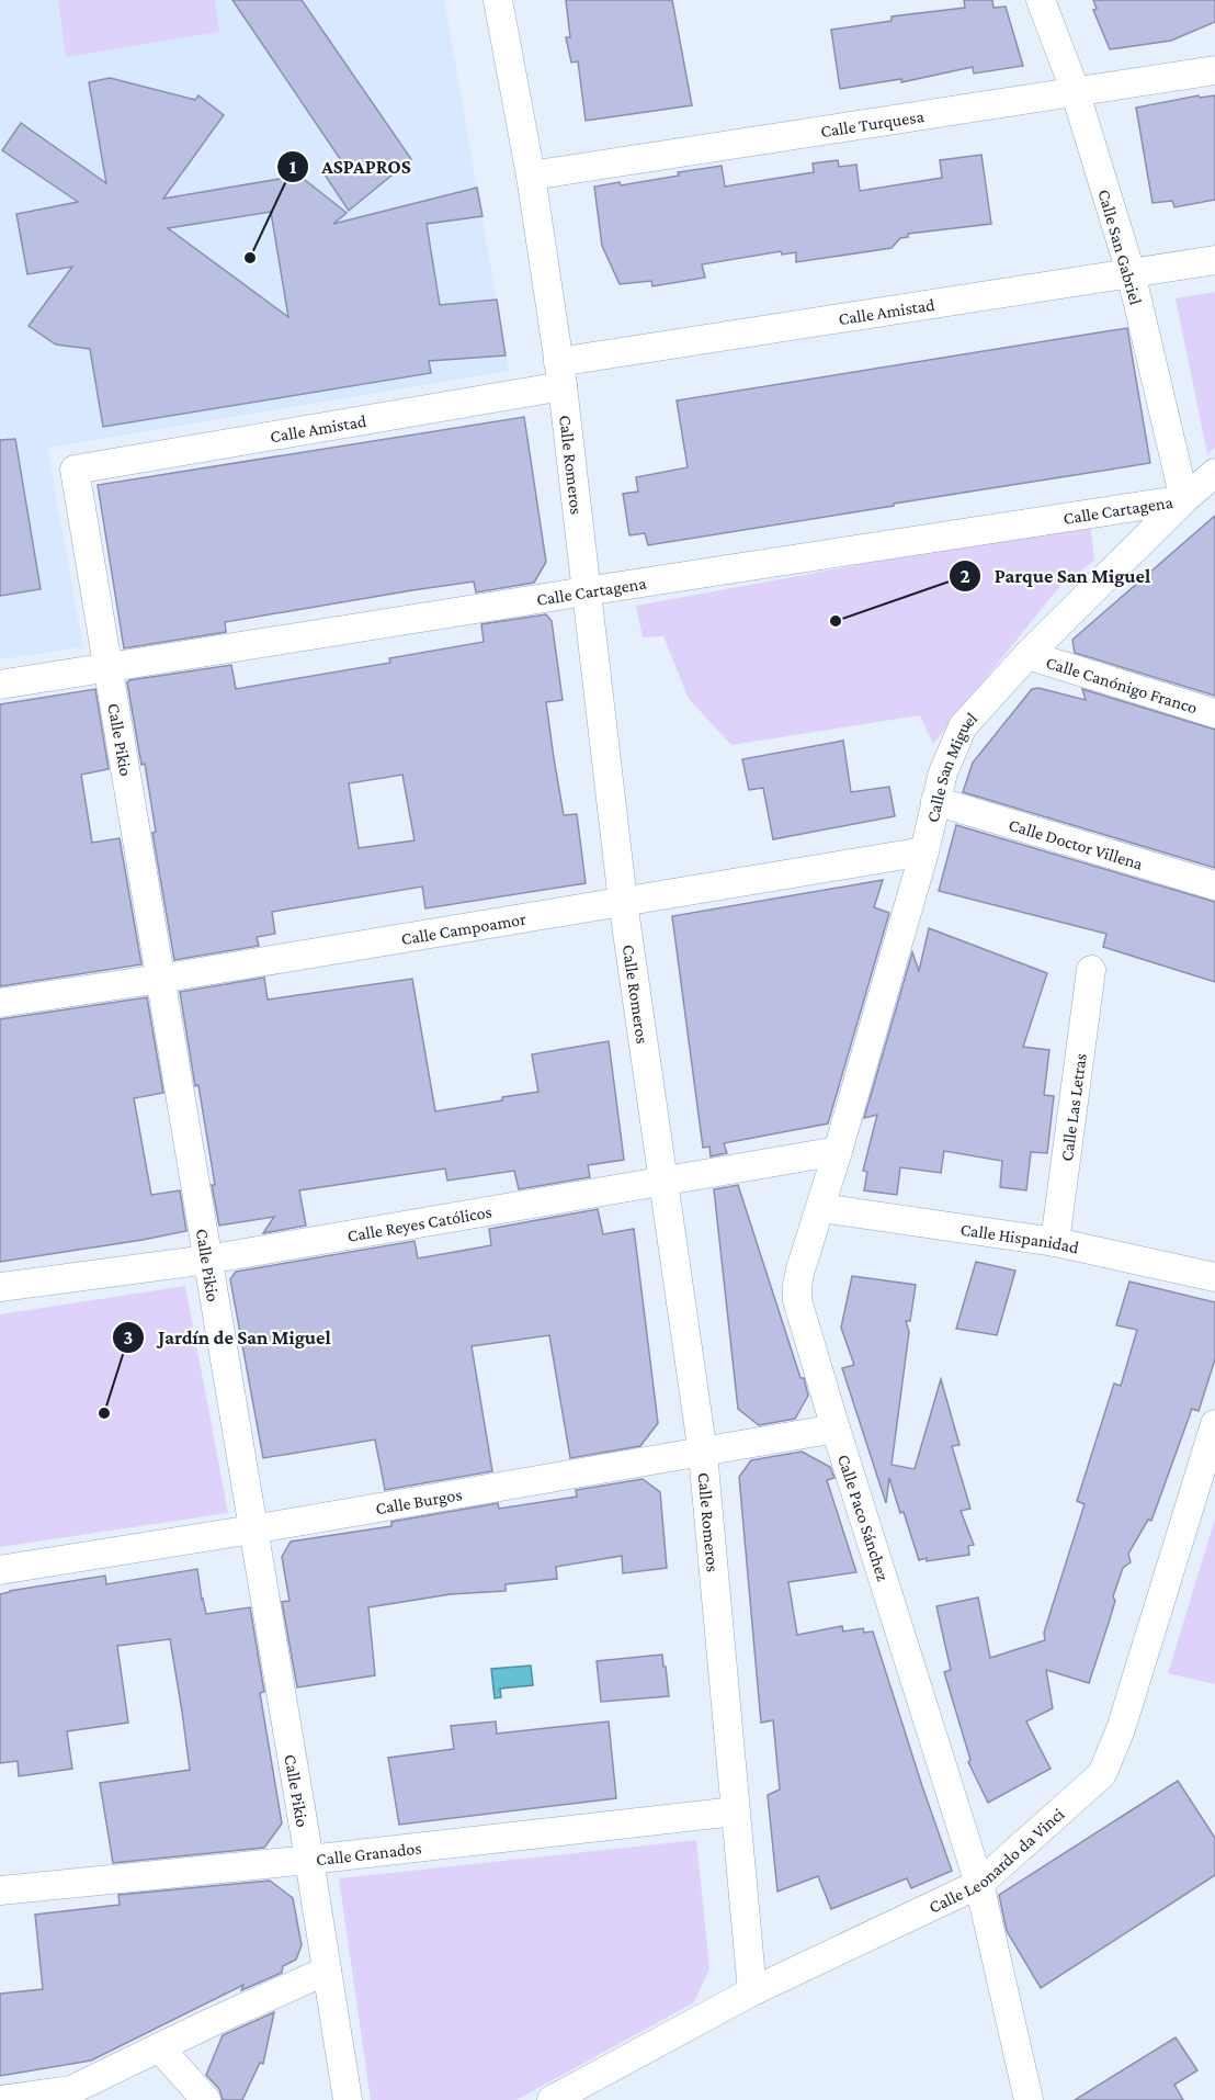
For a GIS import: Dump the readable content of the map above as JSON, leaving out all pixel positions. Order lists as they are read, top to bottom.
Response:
{
  "streets": {
    "street": [
      "Calle Turquesa",
      "Calle San Gabriel",
      "Calle Amistad",
      "Calle Romeros",
      "Calle Cartagena",
      "Calle Canónigo Franco",
      "Calle Pikio",
      "Calle San Miguel",
      "Calle Doctor Villena",
      "Calle Campoamor",
      "Calle Las Letras",
      "Calle Reyes Católicos",
      "Calle Hispanidad",
      "Calle Burgos",
      "Calle Paco Sánchez",
      "Calle Granados",
      "Calle Leonardo da Vinci"
    ]
  },
  "crossings": [
    ["Calle Turquesa", "Calle San Gabriel"],
    ["Calle Turquesa", "Calle Romeros"],
    ["Calle San Gabriel", "Calle Amistad"],
    ["Calle San Gabriel", "Calle Cartagena"],
    ["Calle San Gabriel", "Calle San Miguel"],
    ["Calle Amistad", "Calle Romeros"],
    ["Calle Amistad", "Calle Pikio"],
    ["Calle Romeros", "Calle Cartagena"],
    ["Calle Romeros", "Calle Campoamor"],
    ["Calle Romeros", "Calle Reyes Católicos"],
    ["Calle Romeros", "Calle Burgos"],
    ["Calle Romeros", "Calle Granados"],
    ["Calle Romeros", "Calle Leonardo da Vinci"],
    ["Calle Cartagena", "Calle Pikio"],
    ["Calle Cartagena", "Calle San Miguel"],
    ["Calle Canónigo Franco", "Calle San Miguel"],
    ["Calle Pikio", "Calle Campoamor"],
    ["Calle Pikio", "Calle Reyes Católicos"],
    ["Calle Pikio", "Calle Burgos"],
    ["Calle Pikio", "Calle Granados"],
    ["Calle San Miguel", "Calle Doctor Villena"],
    ["Calle San Miguel", "Calle Campoamor"],
    ["Calle San Miguel", "Calle Reyes Católicos"],
    ["Calle San Miguel", "Calle Paco Sánchez"],
    ["Calle Las Letras", "Calle Hispanidad"],
    ["Calle Reyes Católicos", "Calle Paco Sánchez"],
    ["Calle Hispanidad", "Calle Paco Sánchez"],
    ["Calle Burgos", "Calle Paco Sánchez"],
    ["Calle Paco Sánchez", "Calle Leonardo da Vinci"]
  ],
  "places": ["ASPAPROS", "Parque San Miguel", "Jardín de San Miguel"]
}
